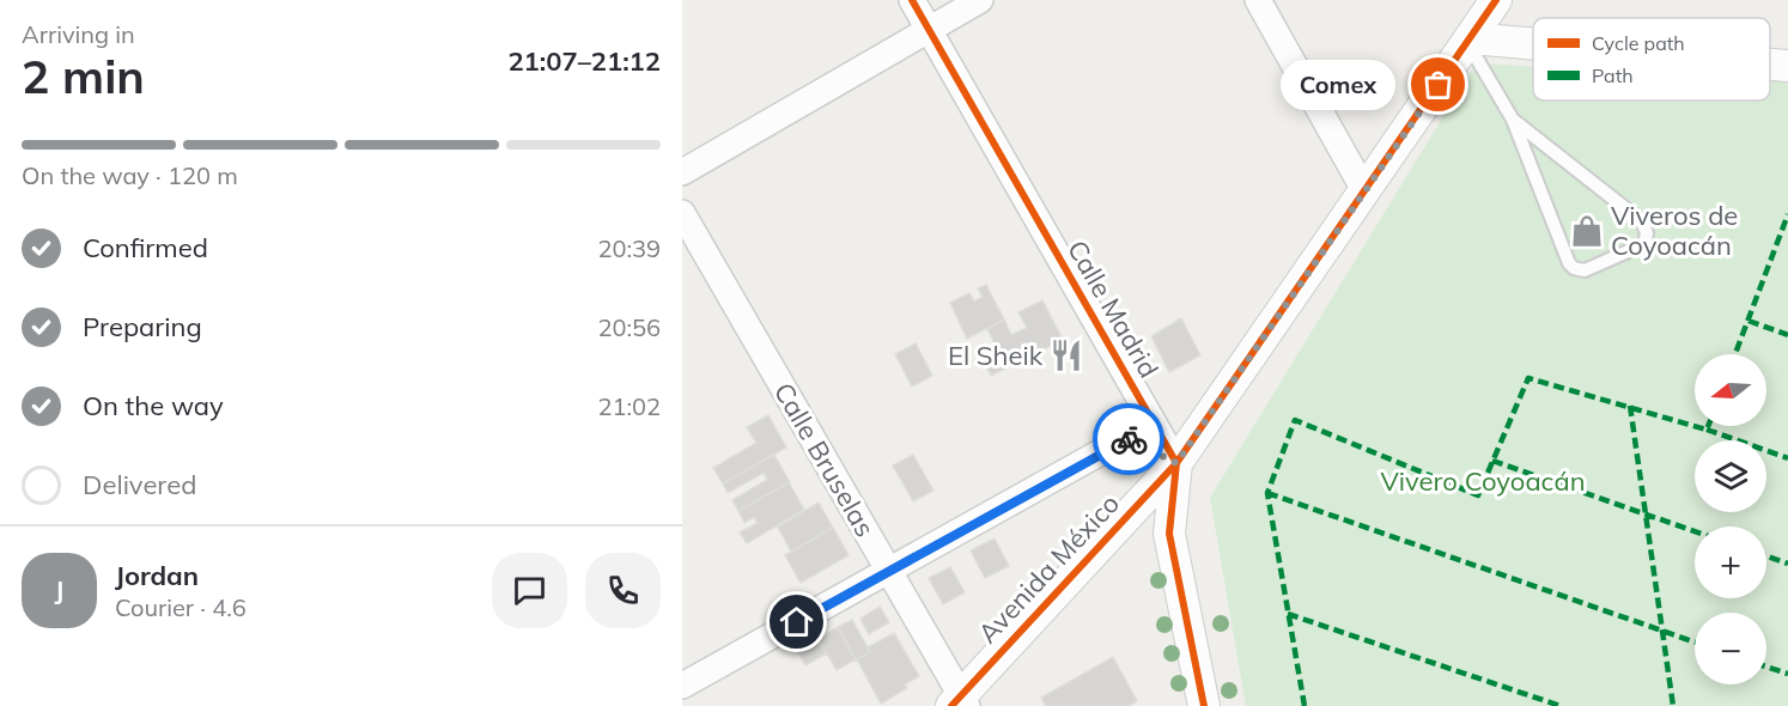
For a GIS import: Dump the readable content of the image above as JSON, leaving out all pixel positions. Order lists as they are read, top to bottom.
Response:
{
  "streets": {
    "street": ["Calle Madrid", "Calle Bruselas", "Avenida México"]
  },
  "crossings": [
    ["Calle Madrid", "Avenida México"],
    ["Calle Bruselas", "Avenida México"]
  ],
  "parks": ["Vivero Coyoacán"],
  "places": {
    "other": ["Comex"],
    "shop": ["Viveros de Coyoacán"],
    "restaurant": ["El Sheik"]
  },
  "legend": ["Cycle path", "Path"],
  "north": "left",
  "page": {
    "heading": ["2 min", "Arriving in", "21:07–21:12"],
    "panel": ["Jordan", "Courier · 4.6"],
    "bubble": "Comex",
    "bar": "On the way · 120 m",
    "list": [
      ["Confirmed", "20:39"],
      ["Preparing", "20:56"],
      ["On the way", "21:02"],
      "Delivered"
    ],
    "map_buttons": ["+", "−"],
    "round": "J"
  }
}
